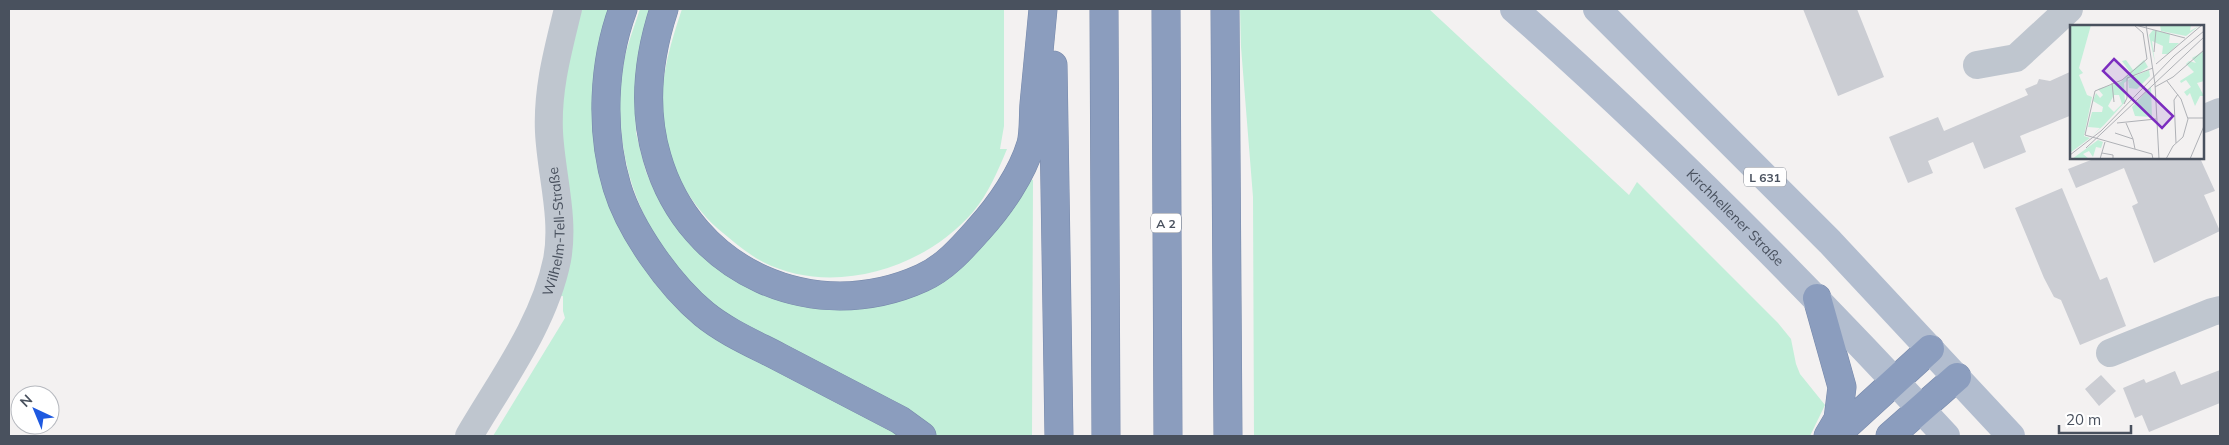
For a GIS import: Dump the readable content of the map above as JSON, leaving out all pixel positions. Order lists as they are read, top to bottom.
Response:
{
  "streets": {
    "highway": ["A 2"],
    "main road": ["L 631", "Kirchhellener Straße"],
    "street": ["Wilhelm-Tell-Straße"]
  },
  "scale_bar": "20 m",
  "north": "top left"
}
